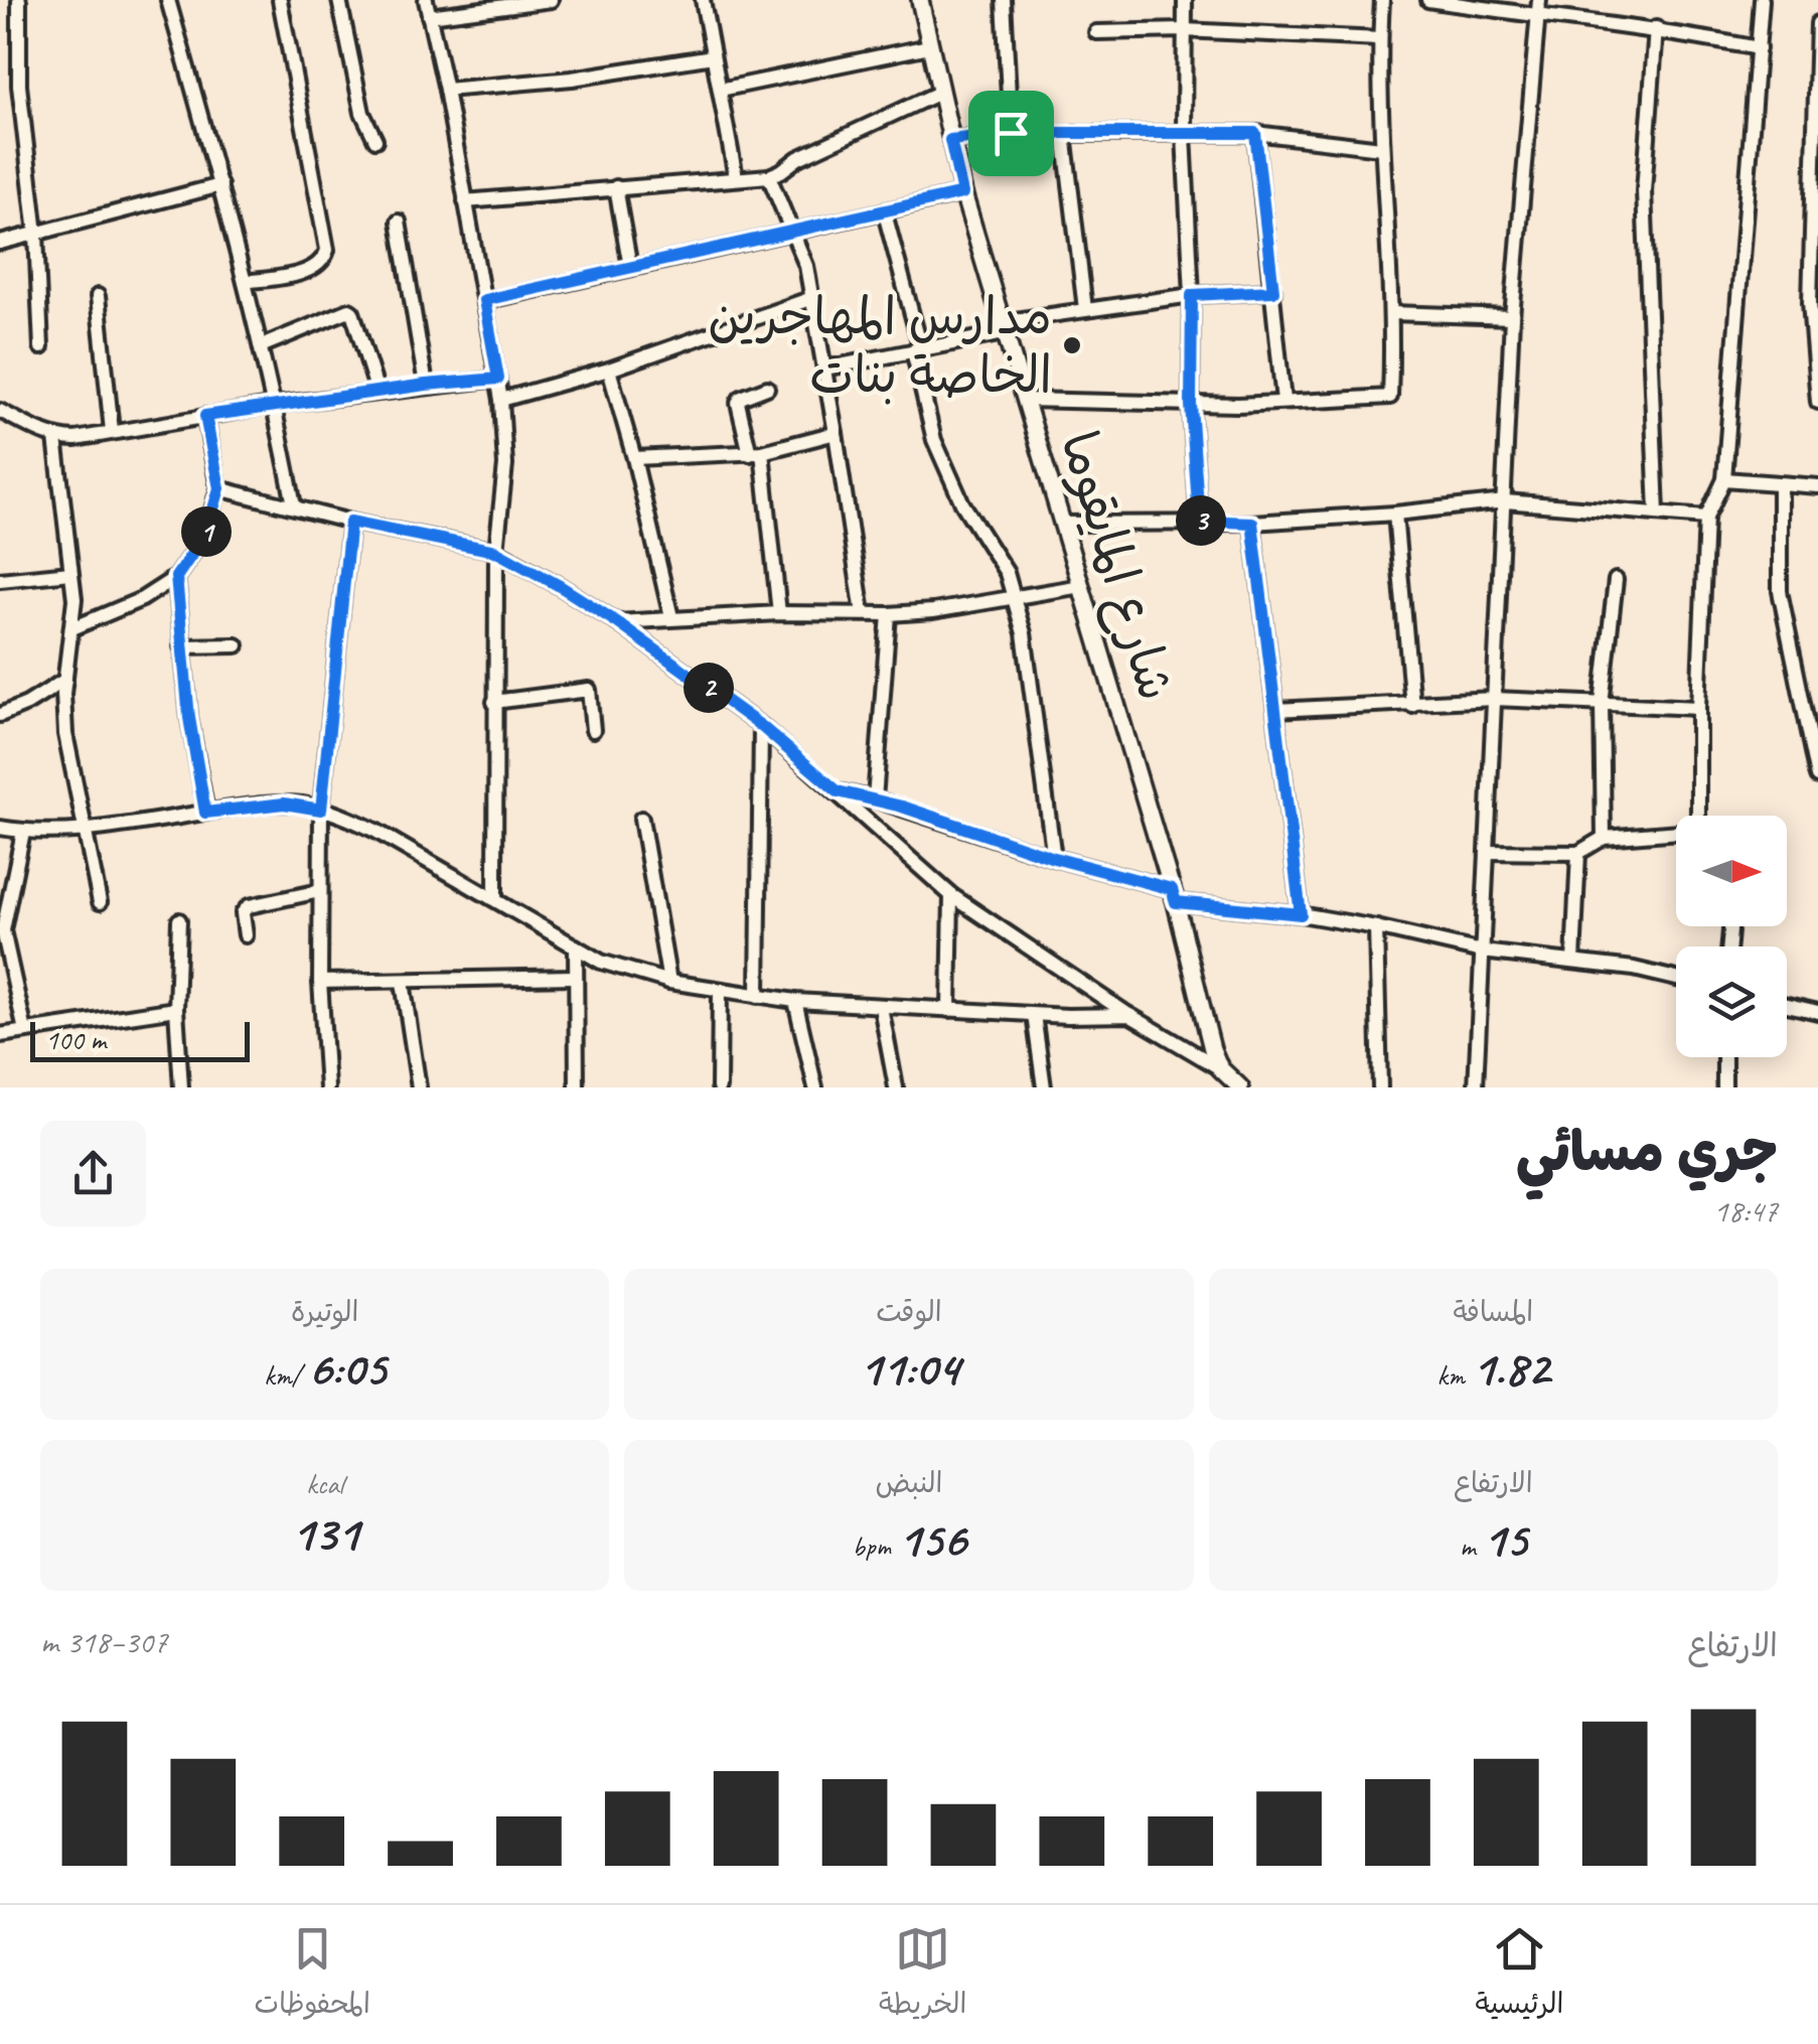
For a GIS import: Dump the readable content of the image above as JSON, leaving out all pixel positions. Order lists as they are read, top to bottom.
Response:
{
  "streets": {
    "street": ["شارع المايقوما"]
  },
  "places": ["مدارس المهاجرين الخاصة بنات"],
  "scale_bar": "100 m",
  "north": "right",
  "page": {
    "pins": ["3", "1", "2"],
    "scale": "100 m",
    "heading": ["جري مسائي", "18:47"],
    "stats": [
      ["المسافة", "1.82 km"],
      ["الوقت", "11:04"],
      ["الوتيرة", "6:05 /km"],
      ["الارتفاع", "15 m"],
      ["النبض", "156 bpm"],
      ["kcal", "131"]
    ],
    "chart": ["الارتفاع", "307–318 m"],
    "tabs": ["الرئيسية", "الخريطة", "المحفوظات"]
  }
}
